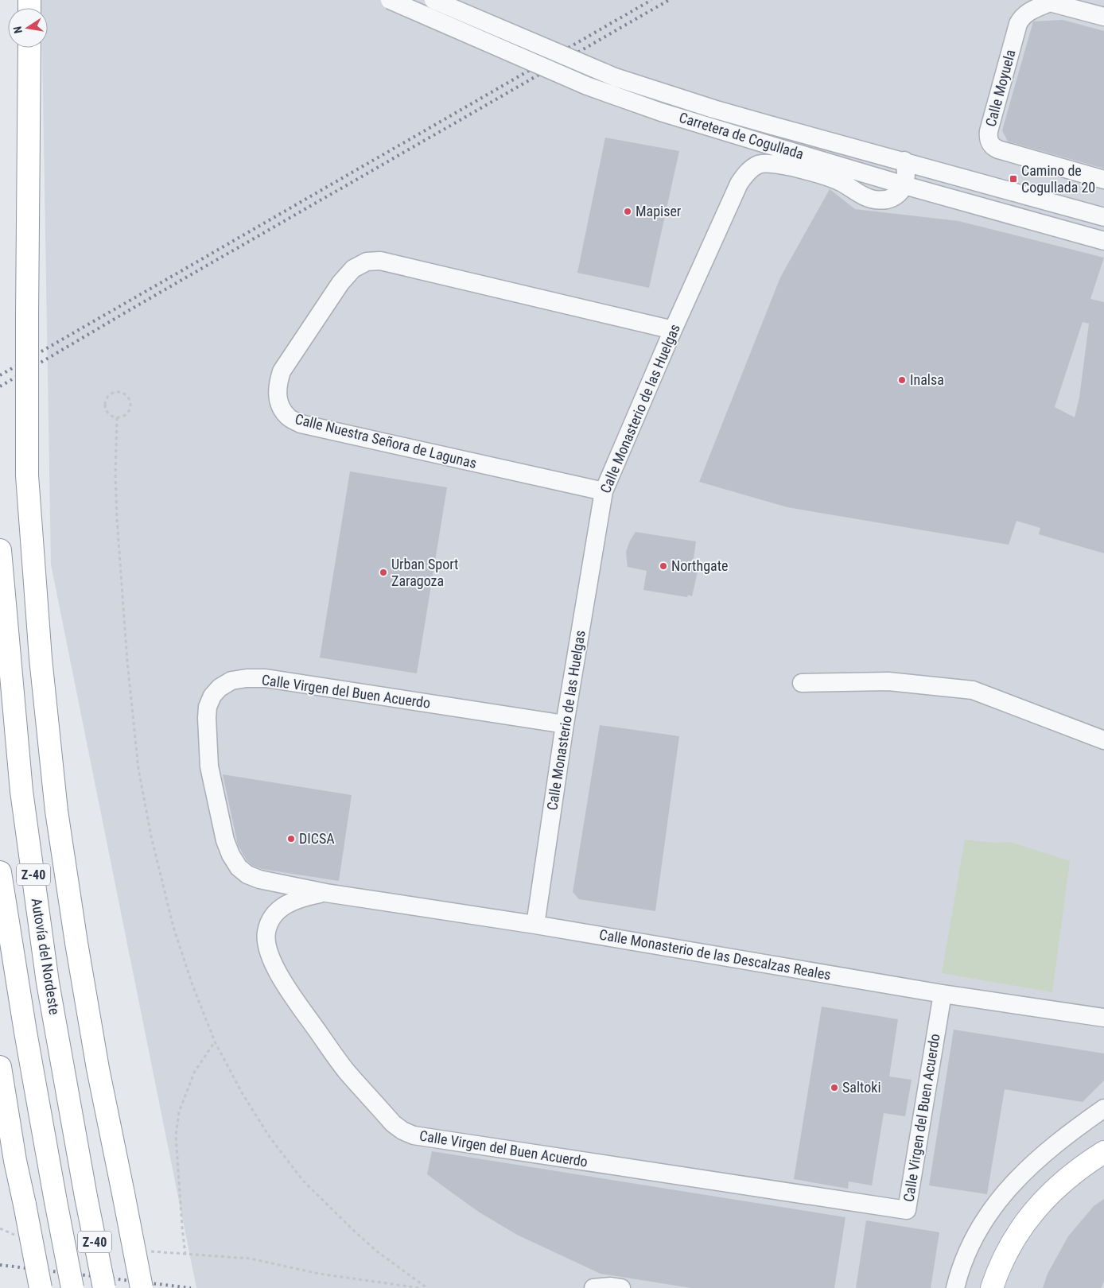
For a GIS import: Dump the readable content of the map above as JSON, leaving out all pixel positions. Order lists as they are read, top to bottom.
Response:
{
  "streets": {
    "main road": ["Z-40", "Autovía del Nordeste"],
    "street": [
      "Calle Moyuela",
      "Carretera de Cogullada",
      "Calle Monasterio de las Huelgas",
      "Calle Nuestra Señora de Lagunas",
      "Calle Virgen del Buen Acuerdo",
      "Calle Monasterio de las Descalzas Reales"
    ]
  },
  "crossings": [
    ["Carretera de Cogullada", "Calle Monasterio de las Huelgas"],
    ["Calle Monasterio de las Huelgas", "Calle Nuestra Señora de Lagunas"],
    ["Calle Monasterio de las Huelgas", "Calle Virgen del Buen Acuerdo"],
    ["Calle Monasterio de las Huelgas", "Calle Monasterio de las Descalzas Reales"],
    ["Calle Virgen del Buen Acuerdo", "Calle Monasterio de las Descalzas Reales"]
  ],
  "places": {
    "transit": ["Camino de Cogullada 20"],
    "other": [
      "Mapiser",
      "Inalsa",
      "Northgate",
      "Urban Sport Zaragoza",
      "DICSA",
      "Saltoki"
    ]
  },
  "north": "left"
}
